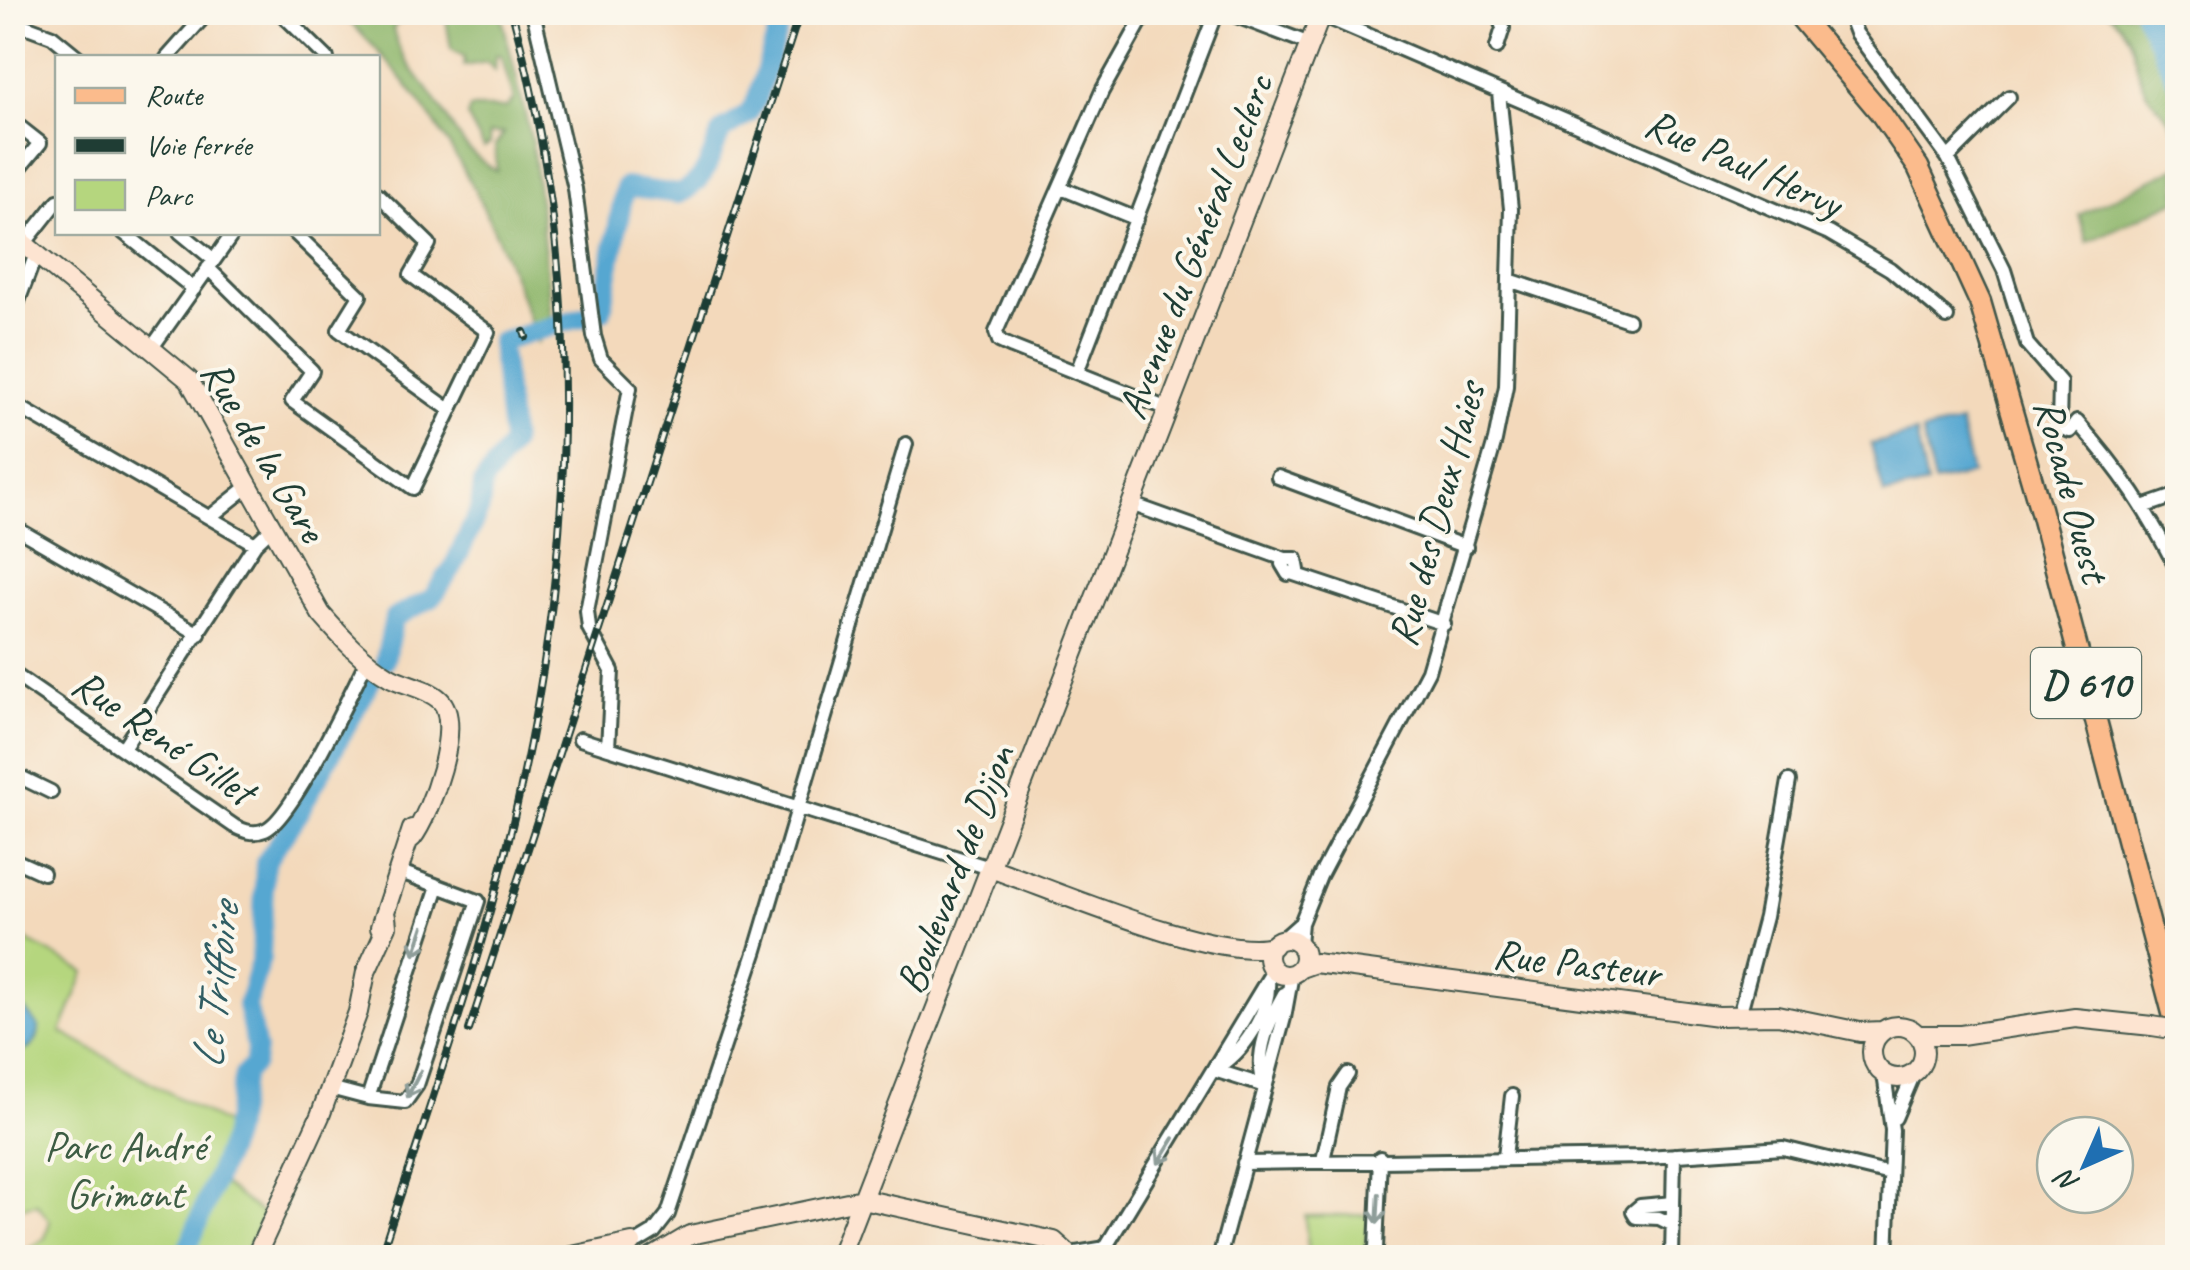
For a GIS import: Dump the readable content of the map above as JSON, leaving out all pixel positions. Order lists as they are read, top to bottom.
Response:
{
  "streets": {
    "main road": ["Rocade Ouest", "D 610"],
    "street": [
      "Rue Paul Hervy",
      "Avenue du Général Leclerc",
      "Rue de la Gare",
      "Rue des Deux Haies",
      "Rue René Gillet",
      "Boulevard de Dijon",
      "Rue Pasteur"
    ]
  },
  "crossings": [
    ["Rue Paul Hervy", "Avenue du Général Leclerc"],
    ["Rue Paul Hervy", "Rue des Deux Haies"],
    ["Avenue du Général Leclerc", "Boulevard de Dijon"],
    ["Rue de la Gare", "Rue René Gillet"],
    ["Rue des Deux Haies", "Rue Pasteur"],
    ["Boulevard de Dijon", "Rue Pasteur"]
  ],
  "water": ["Le Triffoire"],
  "parks": ["Parc André Grimont"],
  "legend": ["Route", "Voie ferrée", "Parc"],
  "north": "bottom left"
}
